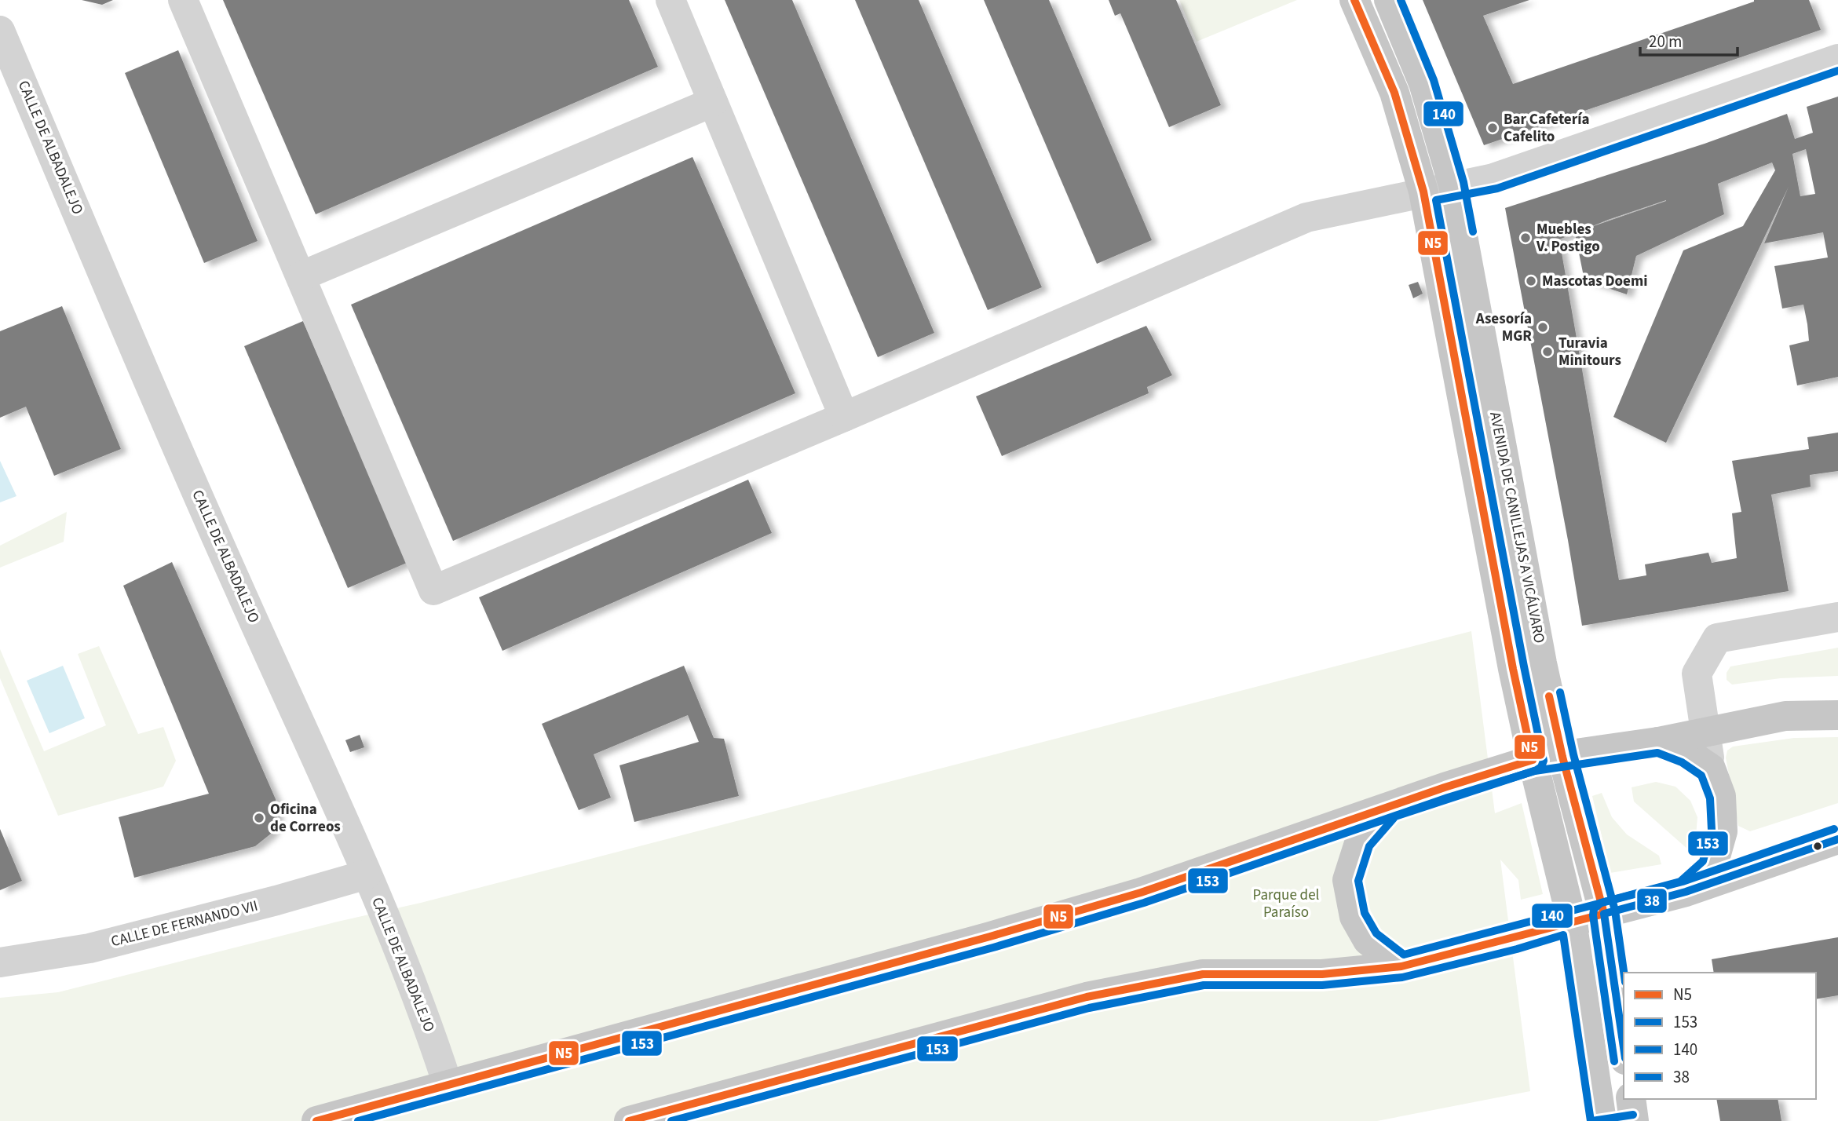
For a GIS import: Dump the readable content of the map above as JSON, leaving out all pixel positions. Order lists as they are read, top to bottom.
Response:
{
  "streets": {
    "main road": ["AVENIDA DE CANILLEJAS A VICÁLVARO"],
    "street": ["CALLE DE ALBADALEJO", "CALLE DE FERNANDO VII"]
  },
  "crossings": [
    ["CALLE DE ALBADALEJO", "CALLE DE FERNANDO VII"]
  ],
  "parks": ["Parque del Paraíso"],
  "places": [
    "Bar Cafetería Cafelito",
    "Muebles V. Postigo",
    "Mascotas Doemi",
    "Asesoría MGR",
    "Turavia Minitours",
    "Oficina de Correos"
  ],
  "lines": [
    "transit line N5",
    "transit line 140",
    "transit line 153",
    "transit line 38"
  ],
  "legend": [
    "N5",
    "153",
    "140",
    "38"
  ],
  "scale_bar": "20 m"
}
